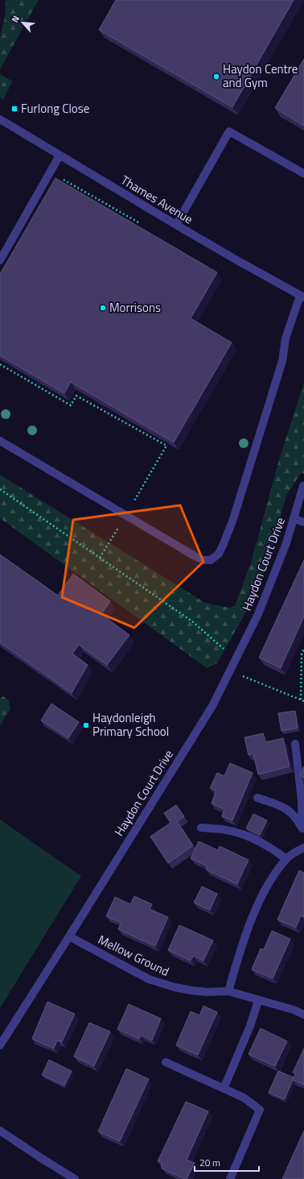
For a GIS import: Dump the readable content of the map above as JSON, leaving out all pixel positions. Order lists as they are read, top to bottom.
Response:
{
  "streets": {
    "street": ["Thames Avenue", "Haydon Court Drive", "Mellow Ground"]
  },
  "crossings": [
    ["Haydon Court Drive", "Mellow Ground"]
  ],
  "places": {
    "other": ["Haydon Centre and Gym", "Morrisons", "Haydonleigh Primary School"],
    "transit": ["Furlong Close"]
  },
  "scale_bar": "20 m",
  "north": "top left"
}
